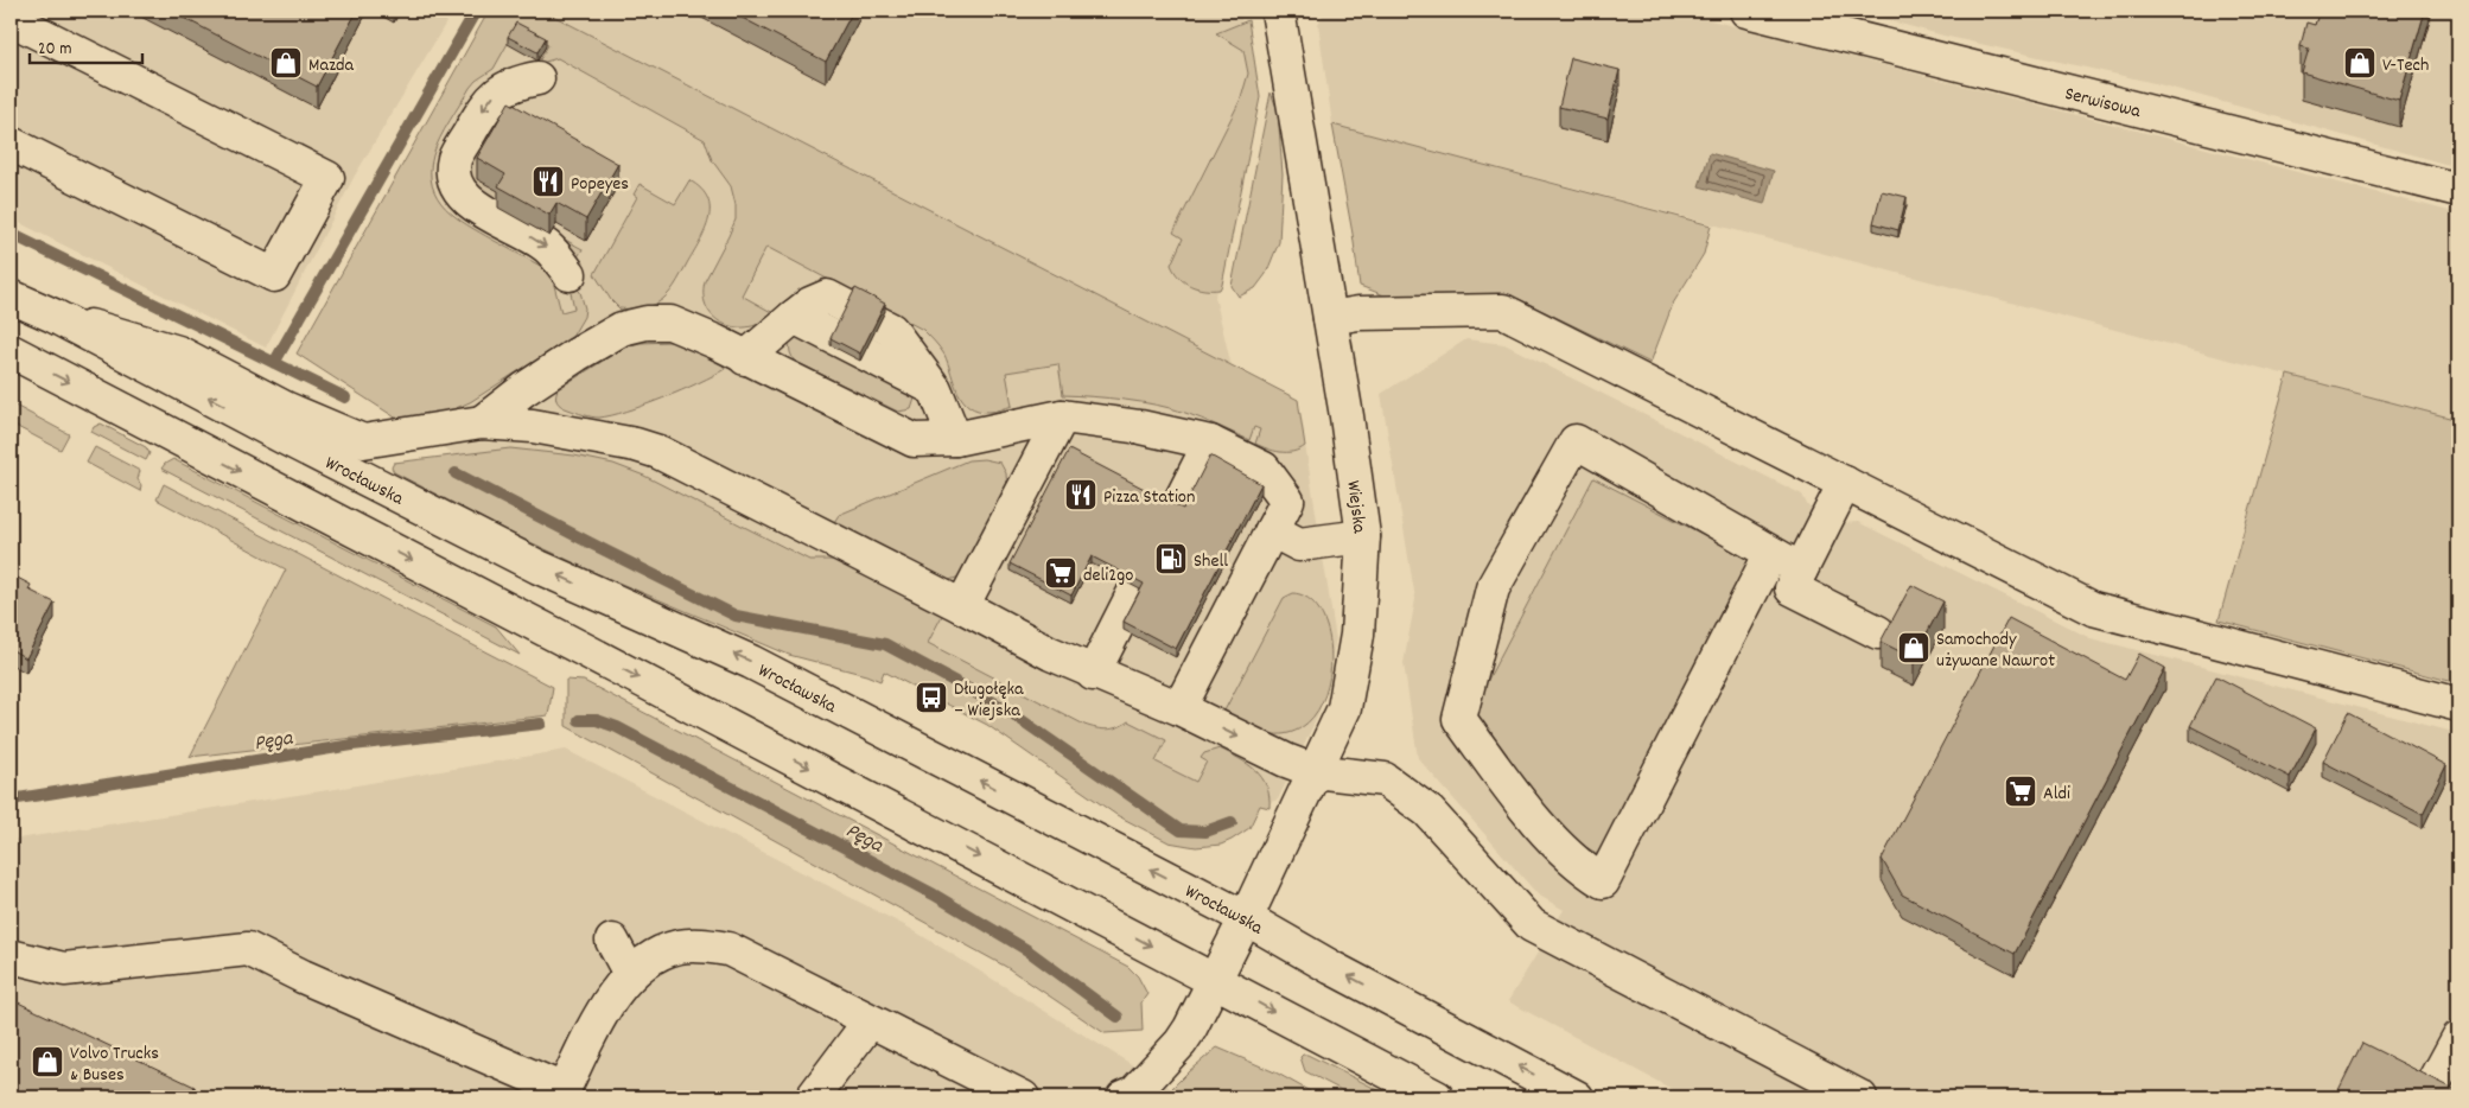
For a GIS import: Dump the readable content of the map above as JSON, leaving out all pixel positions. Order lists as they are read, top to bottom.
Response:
{
  "streets": {
    "main road": ["Serwisowa", "Wrocławska", "Wiejska"]
  },
  "crossings": [
    ["Wrocławska", "Wiejska"]
  ],
  "water": ["Pęga"],
  "places": {
    "shop": [
      "Mazda",
      "V-Tech",
      "Samochody używane Nawrot",
      "Volvo Trucks & Buses"
    ],
    "restaurant": ["Popeyes", "Pizza Station"],
    "fuel station": ["Shell"],
    "supermarket": ["deli2go", "Aldi"],
    "bus stop": ["Długołęka – Wiejska"]
  },
  "scale_bar": "20 m"
}
